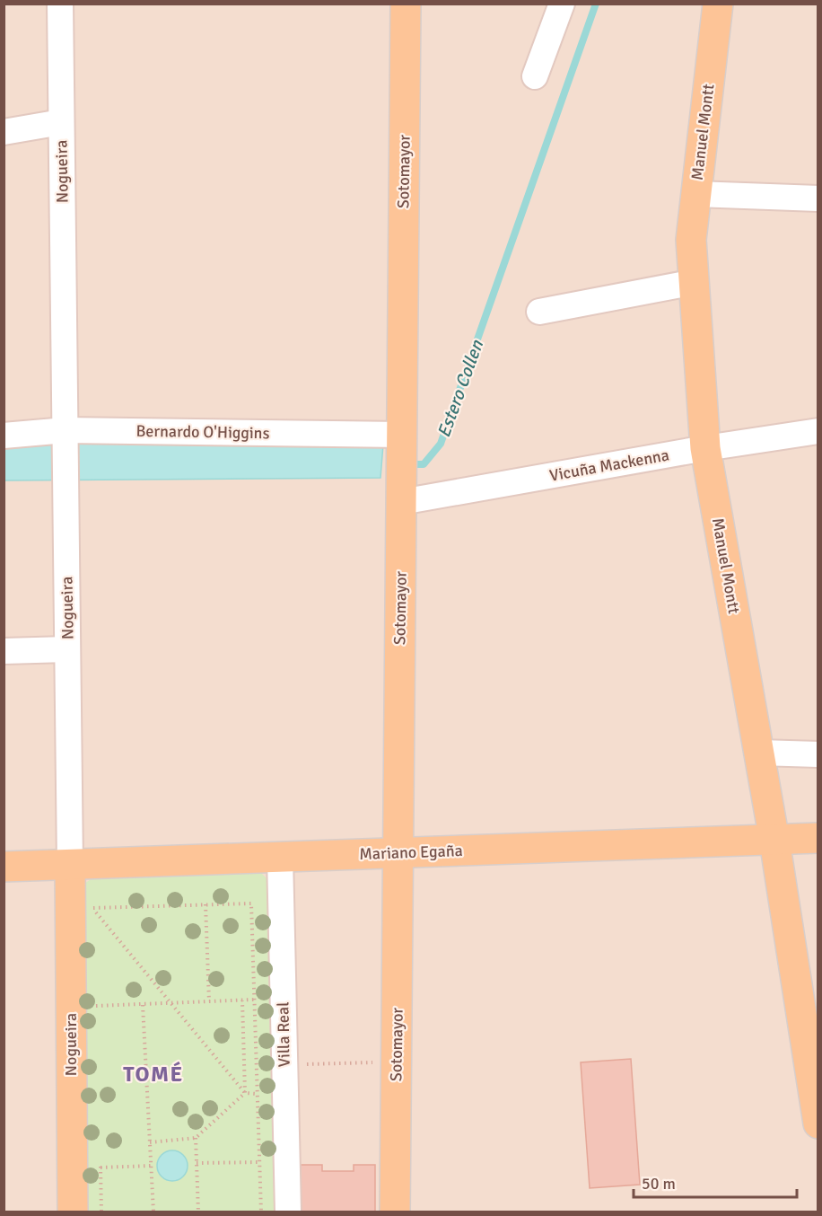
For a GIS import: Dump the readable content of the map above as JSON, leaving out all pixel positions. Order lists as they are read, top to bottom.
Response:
{
  "streets": {
    "main road": [
      "Manuel Montt",
      "Nogueira",
      "Sotomayor",
      "Mariano Egaña"
    ],
    "street": ["Bernardo O'Higgins", "Vicuña Mackenna", "Villa Real"]
  },
  "crossings": [
    ["Manuel Montt", "Vicuña Mackenna"],
    ["Manuel Montt", "Mariano Egaña"],
    ["Nogueira", "Bernardo O'Higgins"],
    ["Nogueira", "Mariano Egaña"],
    ["Sotomayor", "Bernardo O'Higgins"],
    ["Sotomayor", "Vicuña Mackenna"],
    ["Sotomayor", "Mariano Egaña"],
    ["Mariano Egaña", "Villa Real"]
  ],
  "districts": ["TOMÉ"],
  "water": ["Estero Collen"],
  "scale_bar": "50 m"
}
